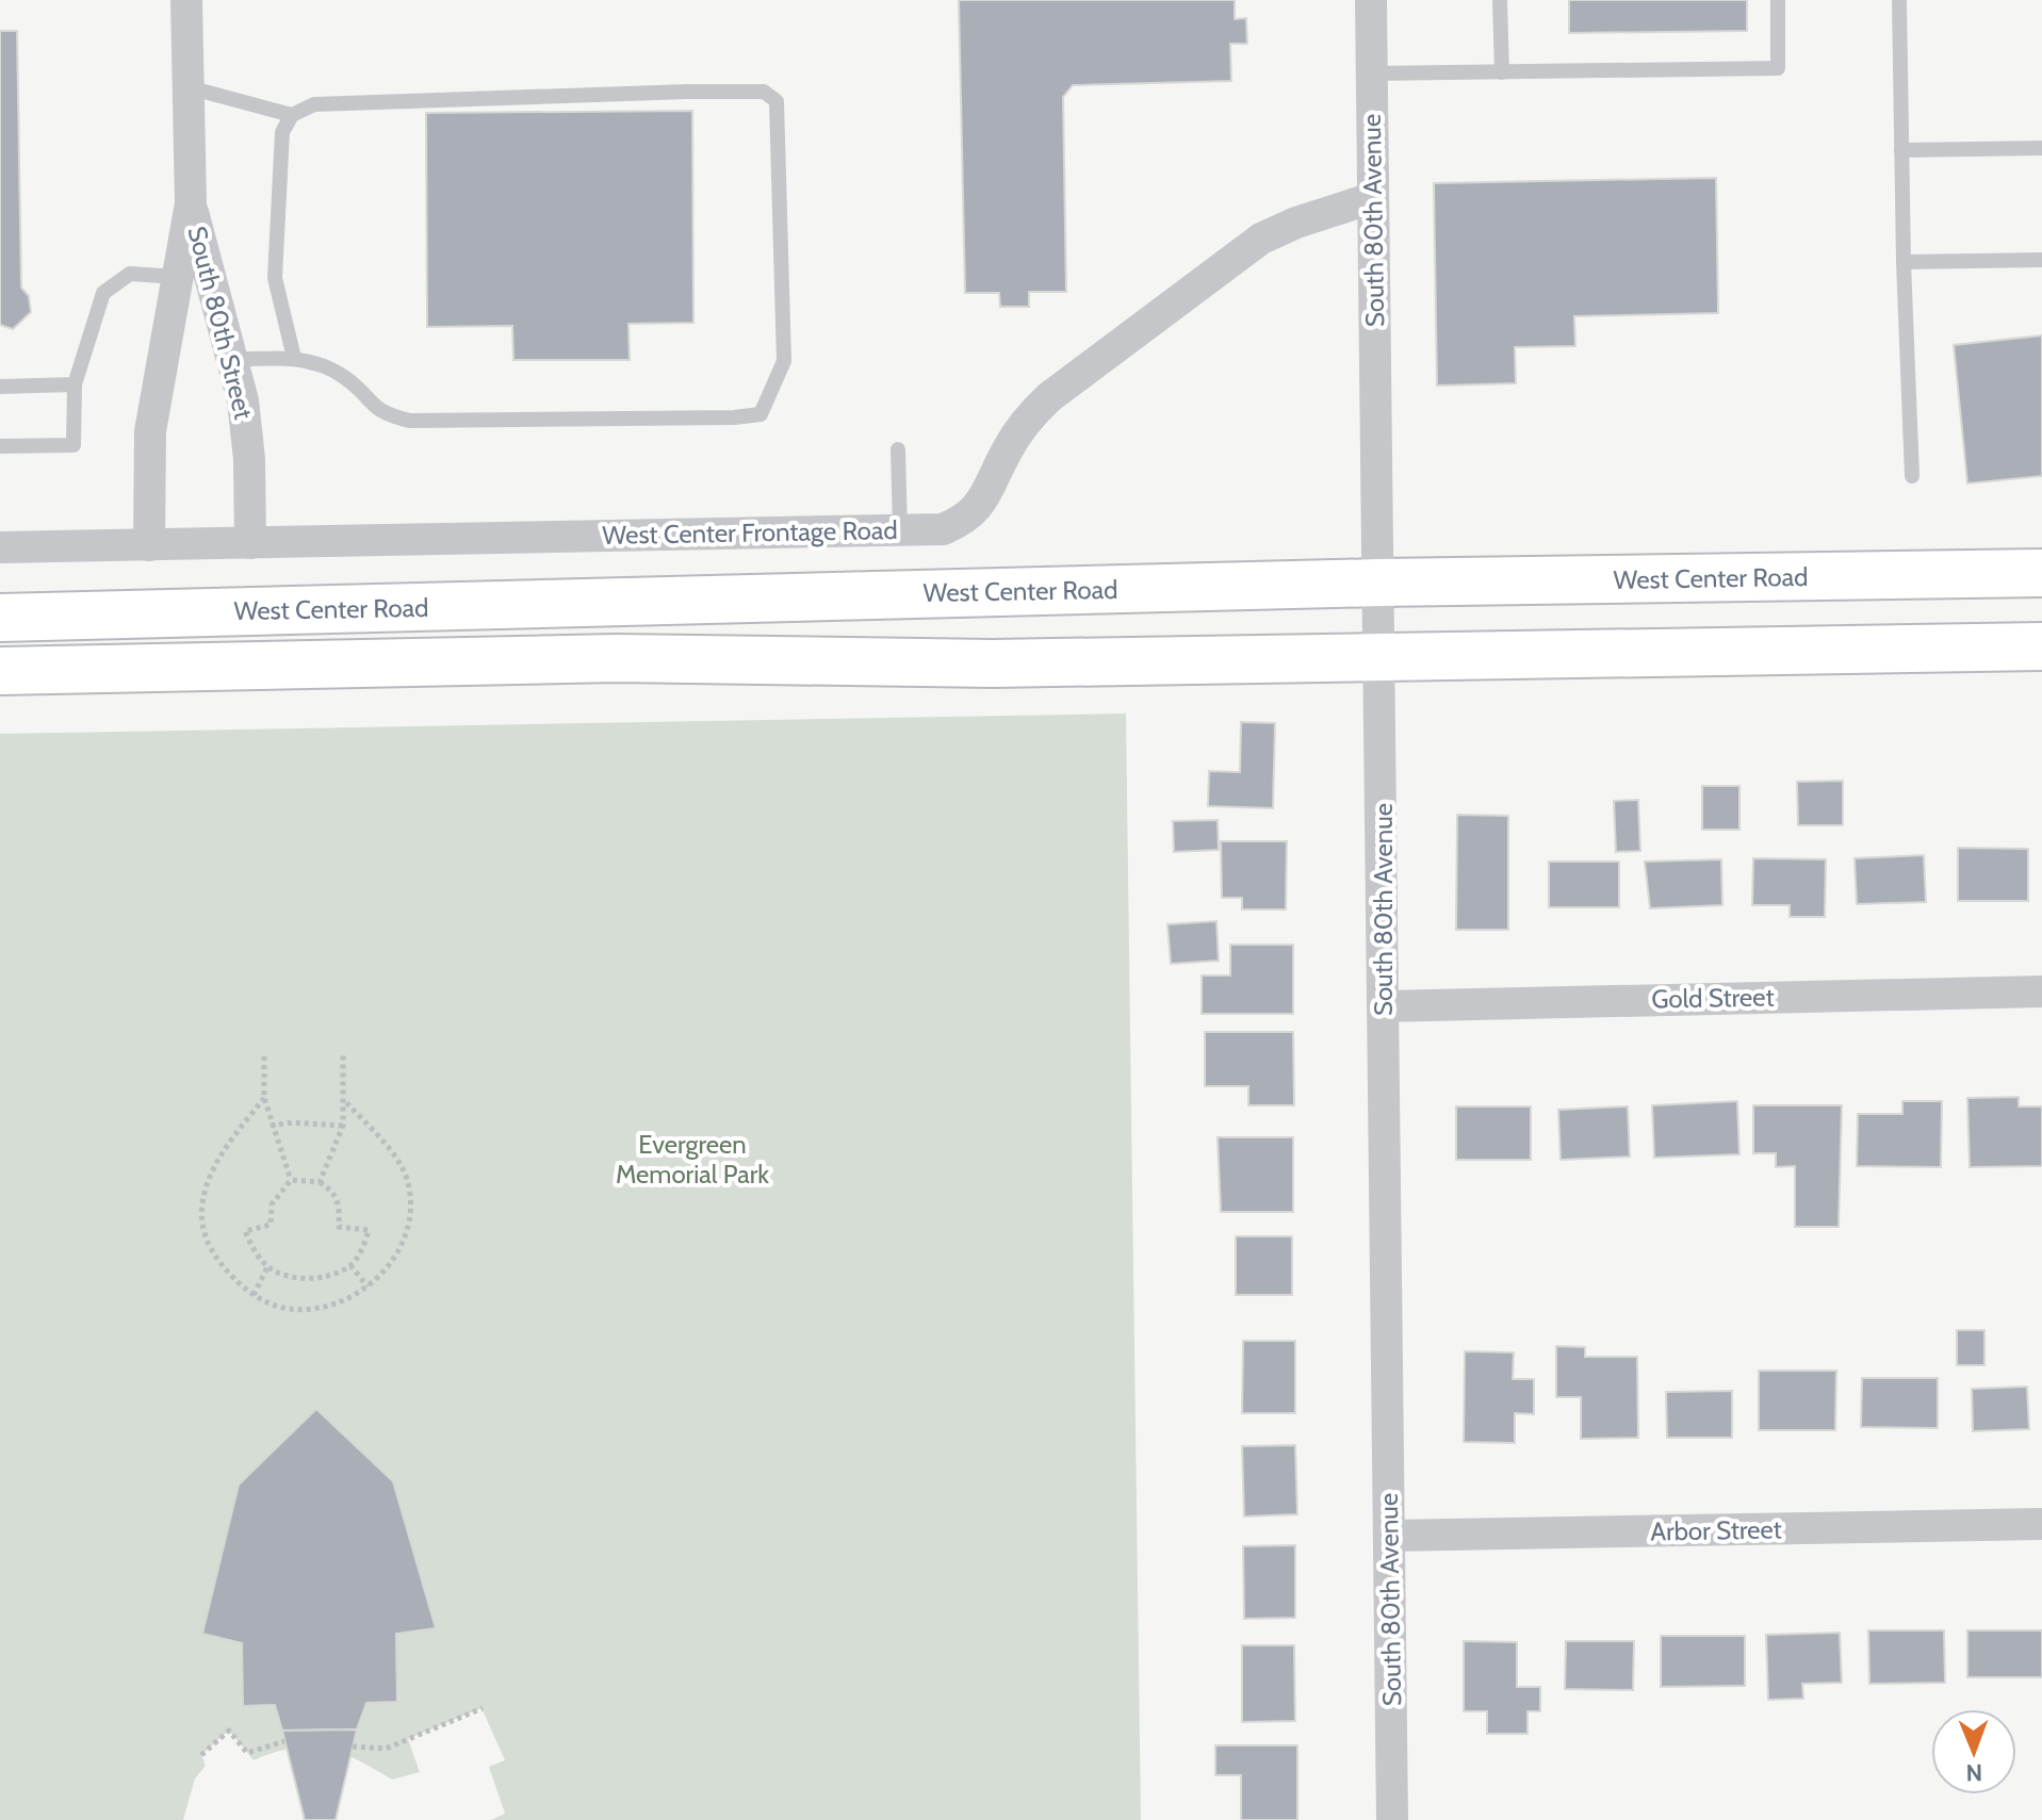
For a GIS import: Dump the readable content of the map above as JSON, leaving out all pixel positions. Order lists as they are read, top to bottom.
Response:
{
  "streets": {
    "main road": ["West Center Road"],
    "street": [
      "South 80th Avenue",
      "South 80th Street",
      "West Center Frontage Road",
      "Gold Street",
      "Arbor Street"
    ]
  },
  "crossings": [
    ["South 80th Avenue", "West Center Frontage Road"],
    ["South 80th Avenue", "West Center Road"],
    ["South 80th Avenue", "Gold Street"],
    ["South 80th Avenue", "Arbor Street"],
    ["South 80th Street", "West Center Frontage Road"]
  ],
  "parks": ["Evergreen Memorial Park"],
  "north": "bottom"
}
